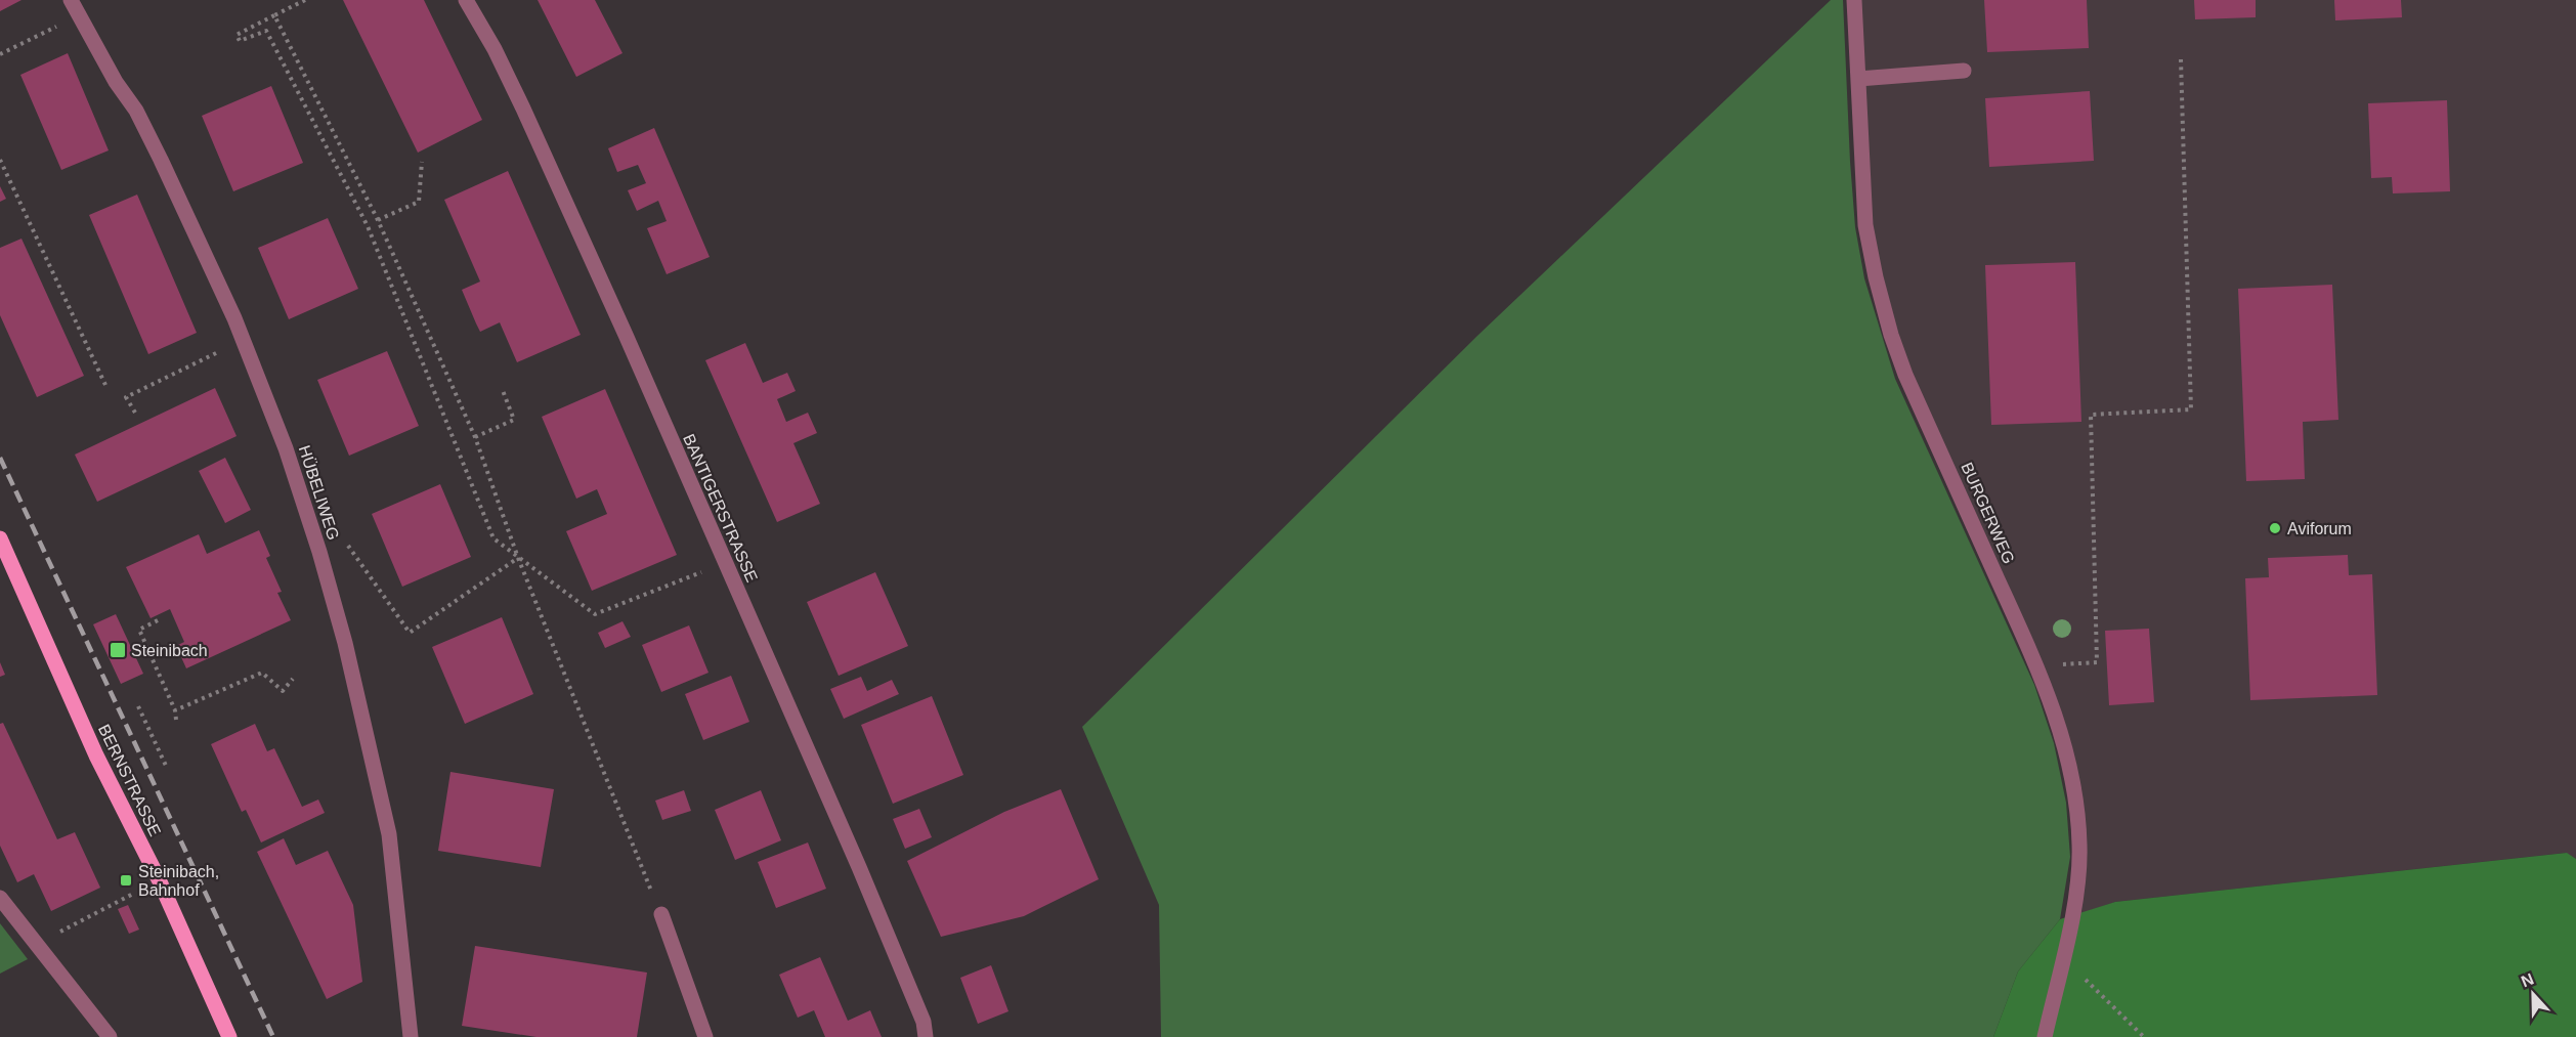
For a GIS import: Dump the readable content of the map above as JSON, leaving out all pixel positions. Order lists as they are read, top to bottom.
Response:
{
  "streets": {
    "main road": ["BERNSTRASSE"],
    "street": ["HÜBELIWEG", "BANTIGERSTRASSE", "BURGERWEG"]
  },
  "places": {
    "other": ["Aviforum"],
    "transit": ["Steinibach", "Steinibach, Bahnhof"]
  },
  "north": "top"
}
